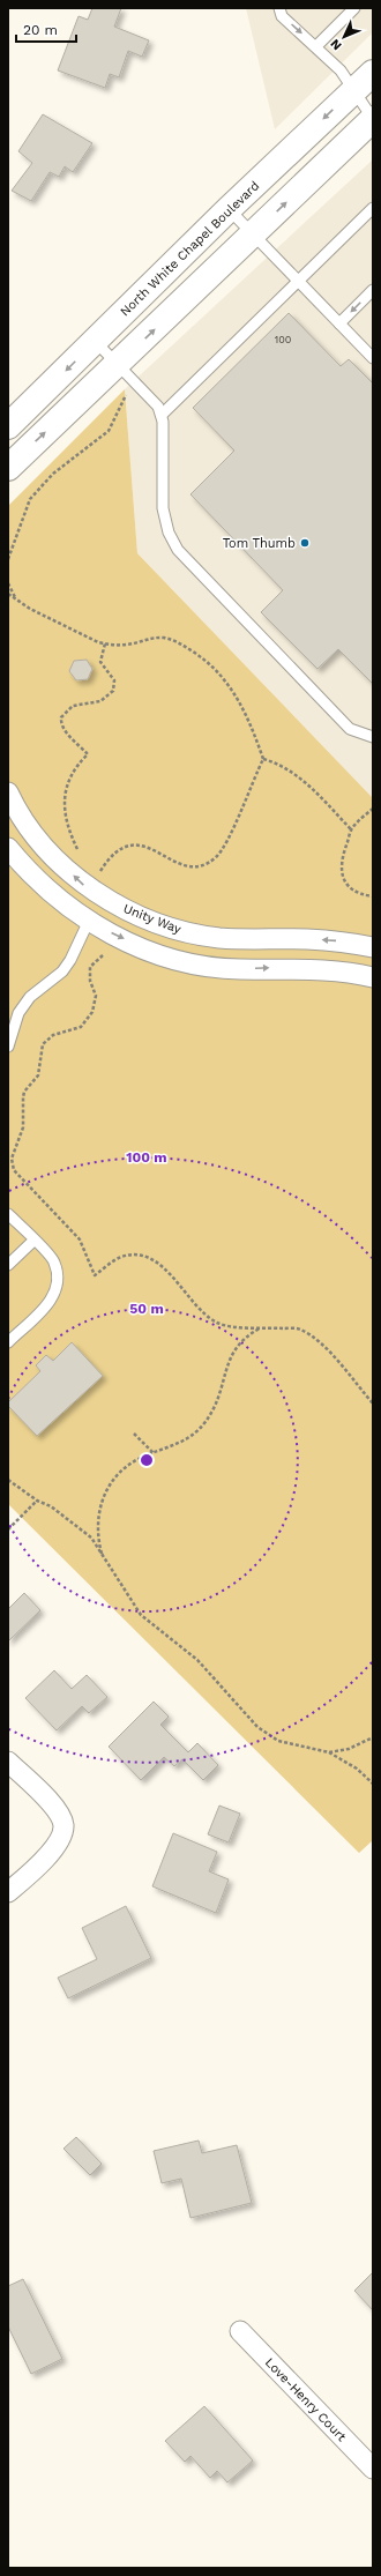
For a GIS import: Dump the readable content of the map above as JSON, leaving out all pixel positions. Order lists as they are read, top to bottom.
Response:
{
  "streets": {
    "main road": ["North White Chapel Boulevard"],
    "street": ["Unity Way", "Love-Henry Court"]
  },
  "places": ["Tom Thumb"],
  "house_numbers": ["100"],
  "scale_bar": "20 m",
  "north": "bottom left",
  "rings": ["100 m", "50 m"]
}
